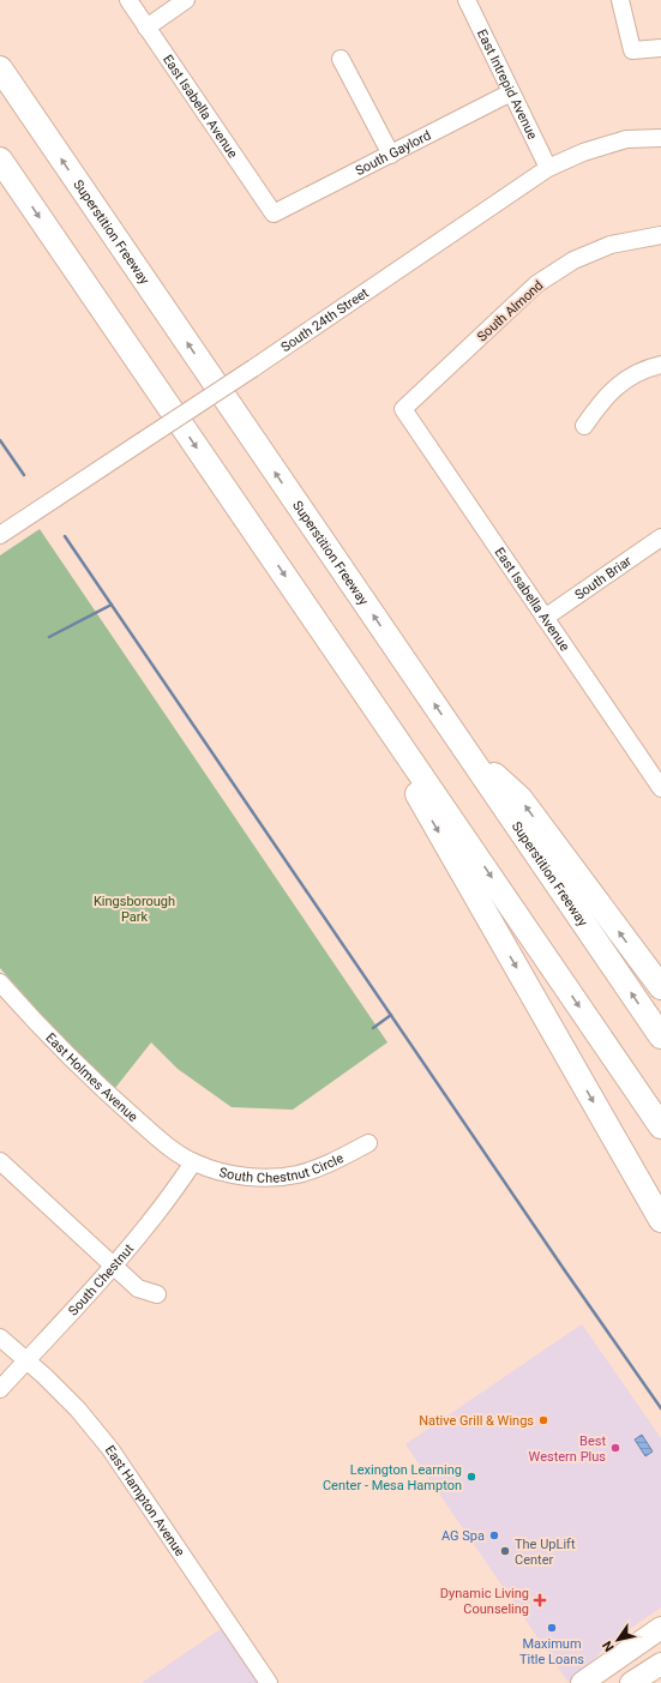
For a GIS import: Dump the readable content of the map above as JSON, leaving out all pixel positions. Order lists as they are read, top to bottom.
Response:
{
  "streets": {
    "highway": ["Superstition Freeway"],
    "street": [
      "East Intrepid Avenue",
      "East Isabella Avenue",
      "South Gaylord",
      "South Almond",
      "South 24th Street",
      "South Briar",
      "East Holmes Avenue",
      "South Chestnut Circle",
      "South Chestnut",
      "East Hampton Avenue"
    ]
  },
  "crossings": [
    ["East Intrepid Avenue", "South Gaylord"],
    ["East Intrepid Avenue", "South 24th Street"],
    ["East Isabella Avenue", "South Gaylord"],
    ["East Isabella Avenue", "South Almond"],
    ["East Isabella Avenue", "South Briar"],
    ["East Holmes Avenue", "South Chestnut Circle"],
    ["East Holmes Avenue", "South Chestnut"],
    ["South Chestnut Circle", "South Chestnut"],
    ["South Chestnut", "East Hampton Avenue"]
  ],
  "parks": ["Kingsborough Park"],
  "places": {
    "other": [
      "Native Grill & Wings",
      "Best Western Plus",
      "Lexington Learning Center - Mesa Hampton",
      "AG Spa",
      "The UpLift Center",
      "Maximum Title Loans"
    ],
    "health": ["Dynamic Living Counseling"]
  },
  "north": "bottom left"
}
